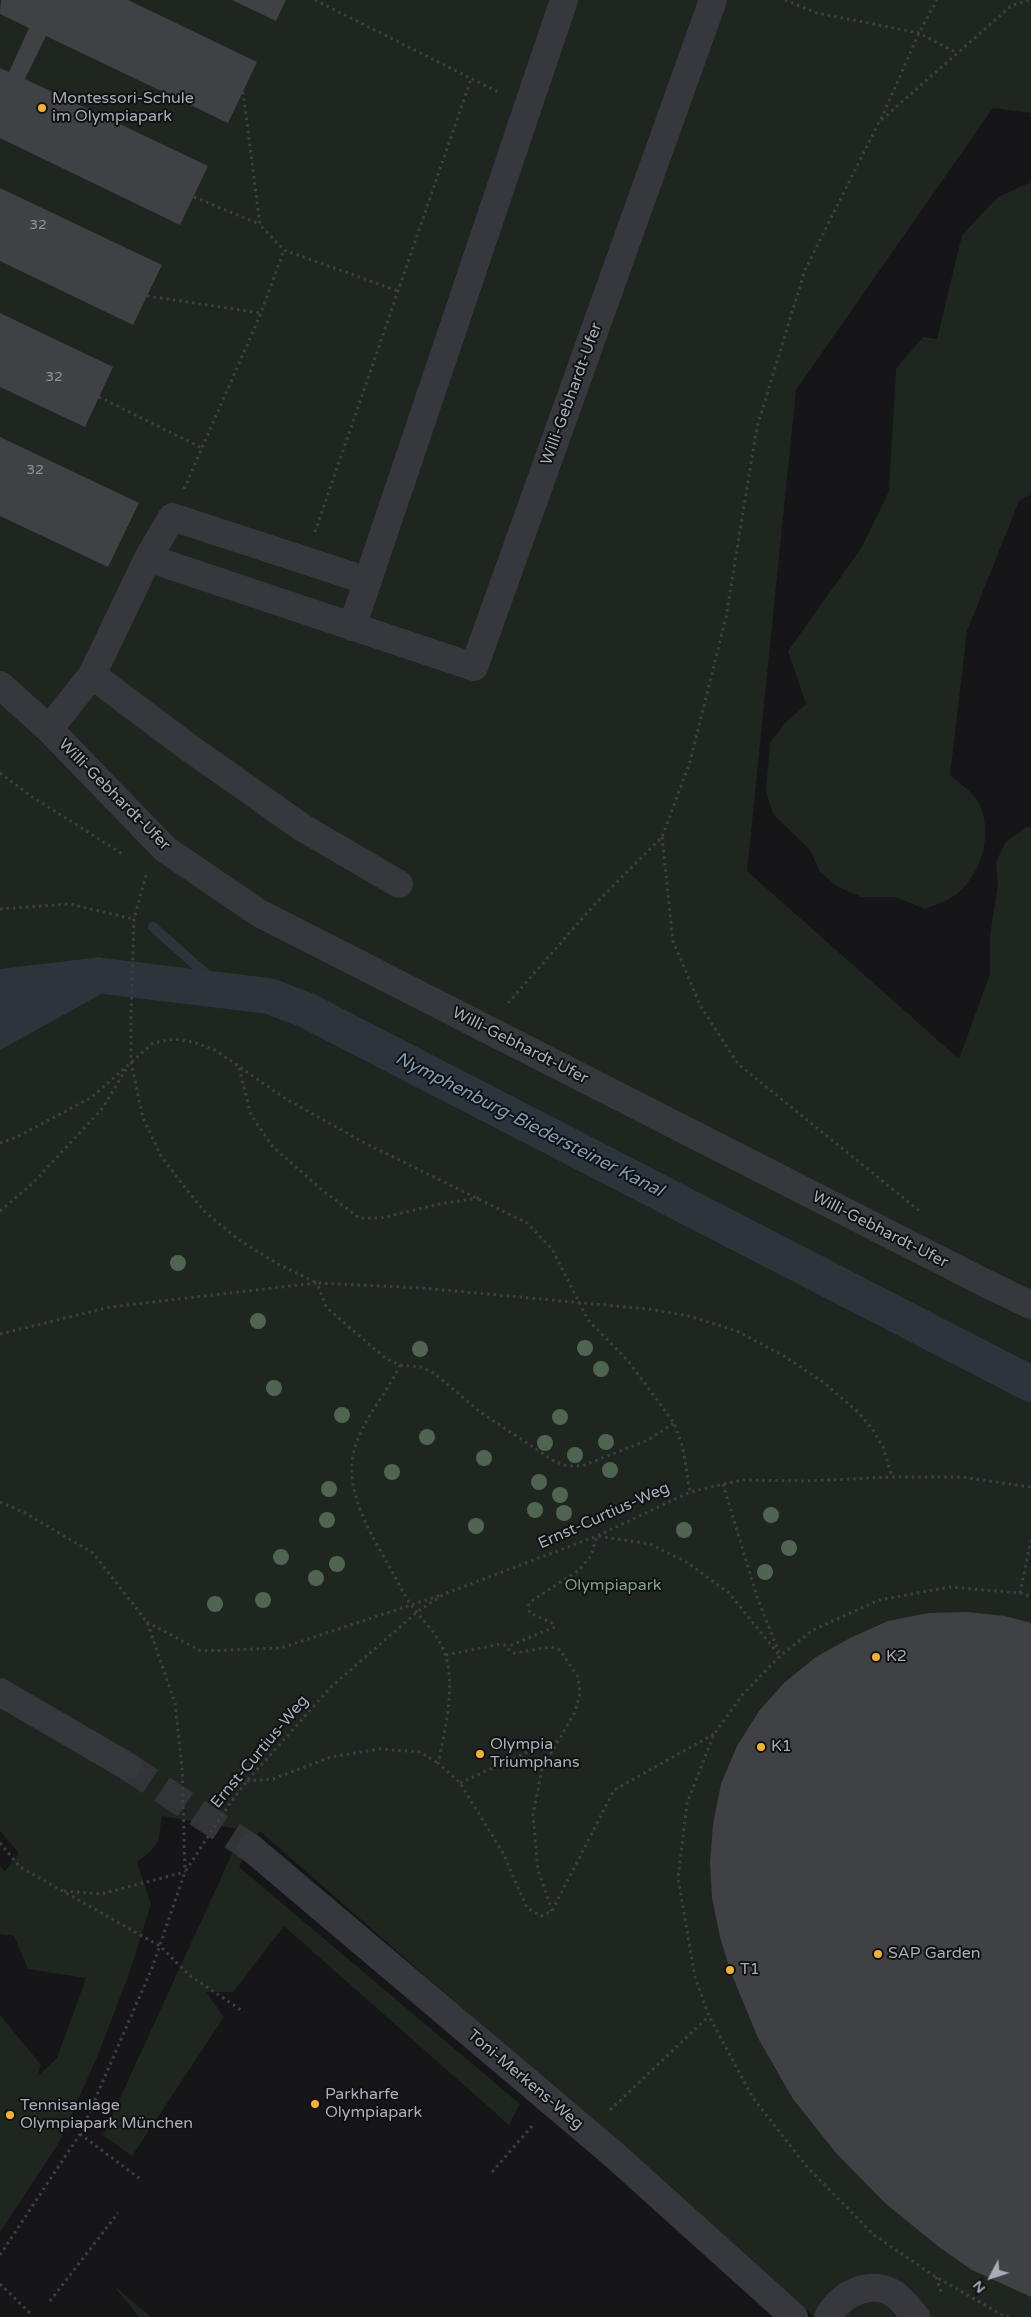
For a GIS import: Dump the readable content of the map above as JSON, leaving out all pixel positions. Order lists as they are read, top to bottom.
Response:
{
  "streets": {
    "street": ["Willi-Gebhardt-Ufer", "Toni-Merkens-Weg"],
    "path": ["Ernst-Curtius-Weg"]
  },
  "water": ["Nymphenburg-Biedersteiner Kanal"],
  "parks": ["Olympiapark"],
  "places": [
    "Montessori-Schule im Olympiapark",
    "K2",
    "K1",
    "Olympia Triumphans",
    "SAP Garden",
    "T1",
    "Parkharfe Olympiapark",
    "Tennisanlage Olympiapark München"
  ],
  "house_numbers": ["32", "32", "32"],
  "north": "bottom left"
}
